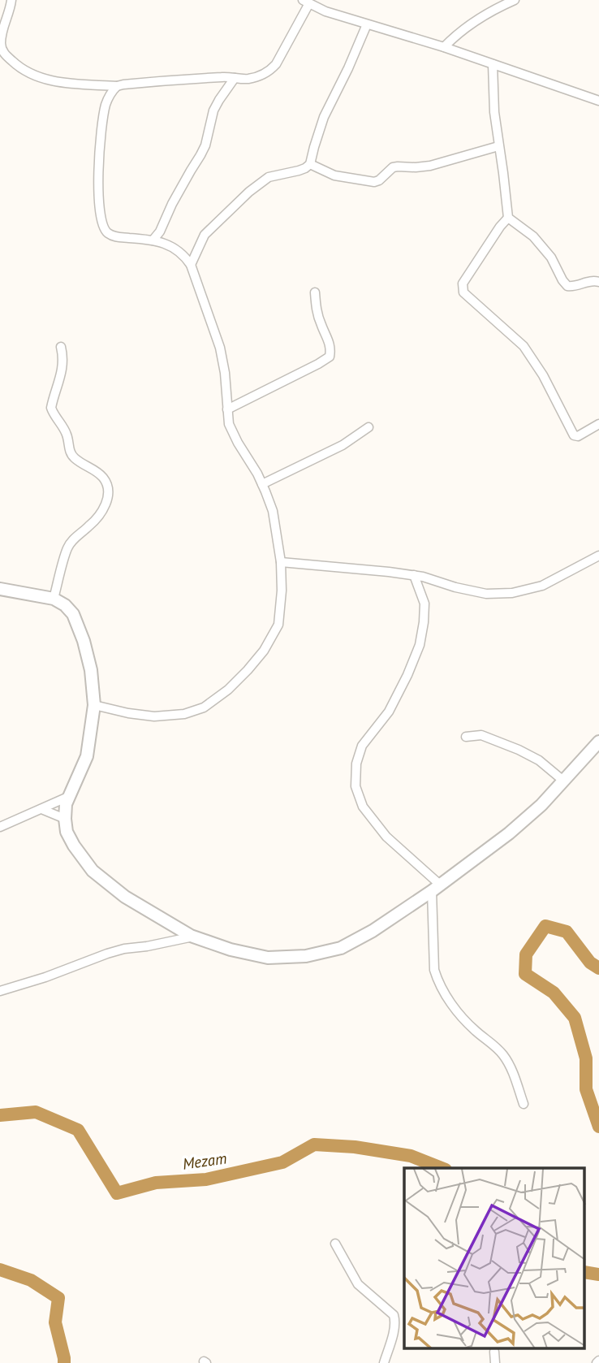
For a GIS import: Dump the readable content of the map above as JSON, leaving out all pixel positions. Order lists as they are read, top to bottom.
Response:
{
  "water": ["Mezam"]
}
